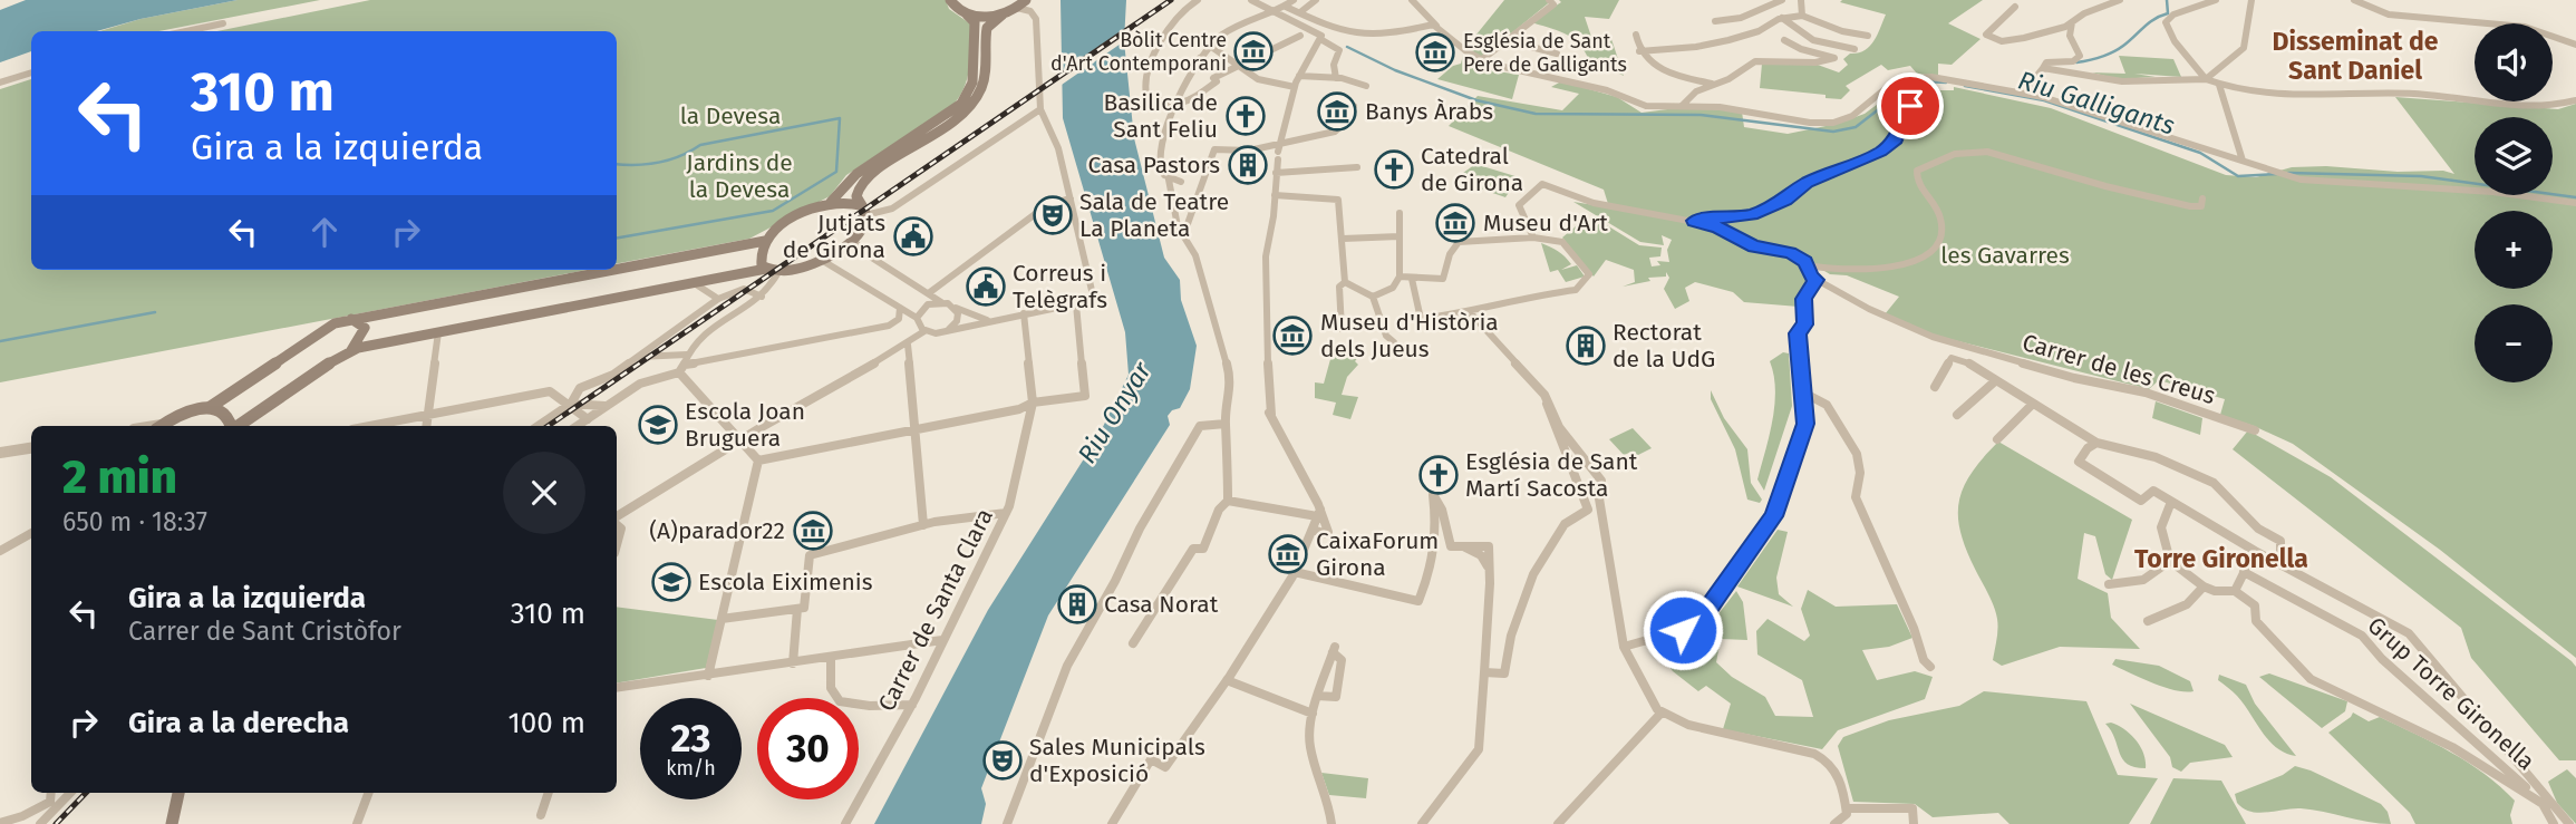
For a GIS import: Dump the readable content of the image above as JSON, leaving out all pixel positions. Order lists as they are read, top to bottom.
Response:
{
  "streets": {
    "street": ["Carrer de les Creus", "Carrer de Santa Clara", "Grup Torre Gironella"]
  },
  "districts": ["Disseminat de Sant Daniel", "Torre Gironella"],
  "water": ["Riu Galligants", "Riu Onyar"],
  "parks": ["la Devesa", "Jardins de la Devesa", "les Gavarres"],
  "places": {
    "museum": [
      "Bòlit Centre d'Art Contemporani",
      "Església de Sant Pere de Galligants",
      "Banys Àrabs",
      "Museu d'Art",
      "Museu d'Història dels Jueus",
      "(A)parador22",
      "CaixaForum Girona"
    ],
    "church": ["Basilica de Sant Feliu", "Catedral de Girona", "Església de Sant Martí Sacosta"],
    "building": ["Casa Pastors", "Rectorat de la UdG", "Casa Norat"],
    "theatre": ["Sala de Teatre La Planeta", "Sales Municipals d'Exposició"],
    "public building": ["Jutjats de Girona", "Correus i Telègrafs"],
    "school or university": ["Escola Joan Bruguera", "Escola Eiximenis"]
  },
  "page": {
    "map_buttons": ["+", "−"],
    "turn": ["310 m", "Gira a la izquierda"],
    "heading": ["2 min", "650 m · 18:37"],
    "list": [
      {
        "name": "Gira a la izquierda",
        "note": "Carrer de Sant Cristòfor",
        "value": "310 m"
      },
      {
        "name": "Gira a la derecha",
        "value": "100 m"
      }
    ],
    "speed": "23 km/h",
    "limit": "30"
  }
}
